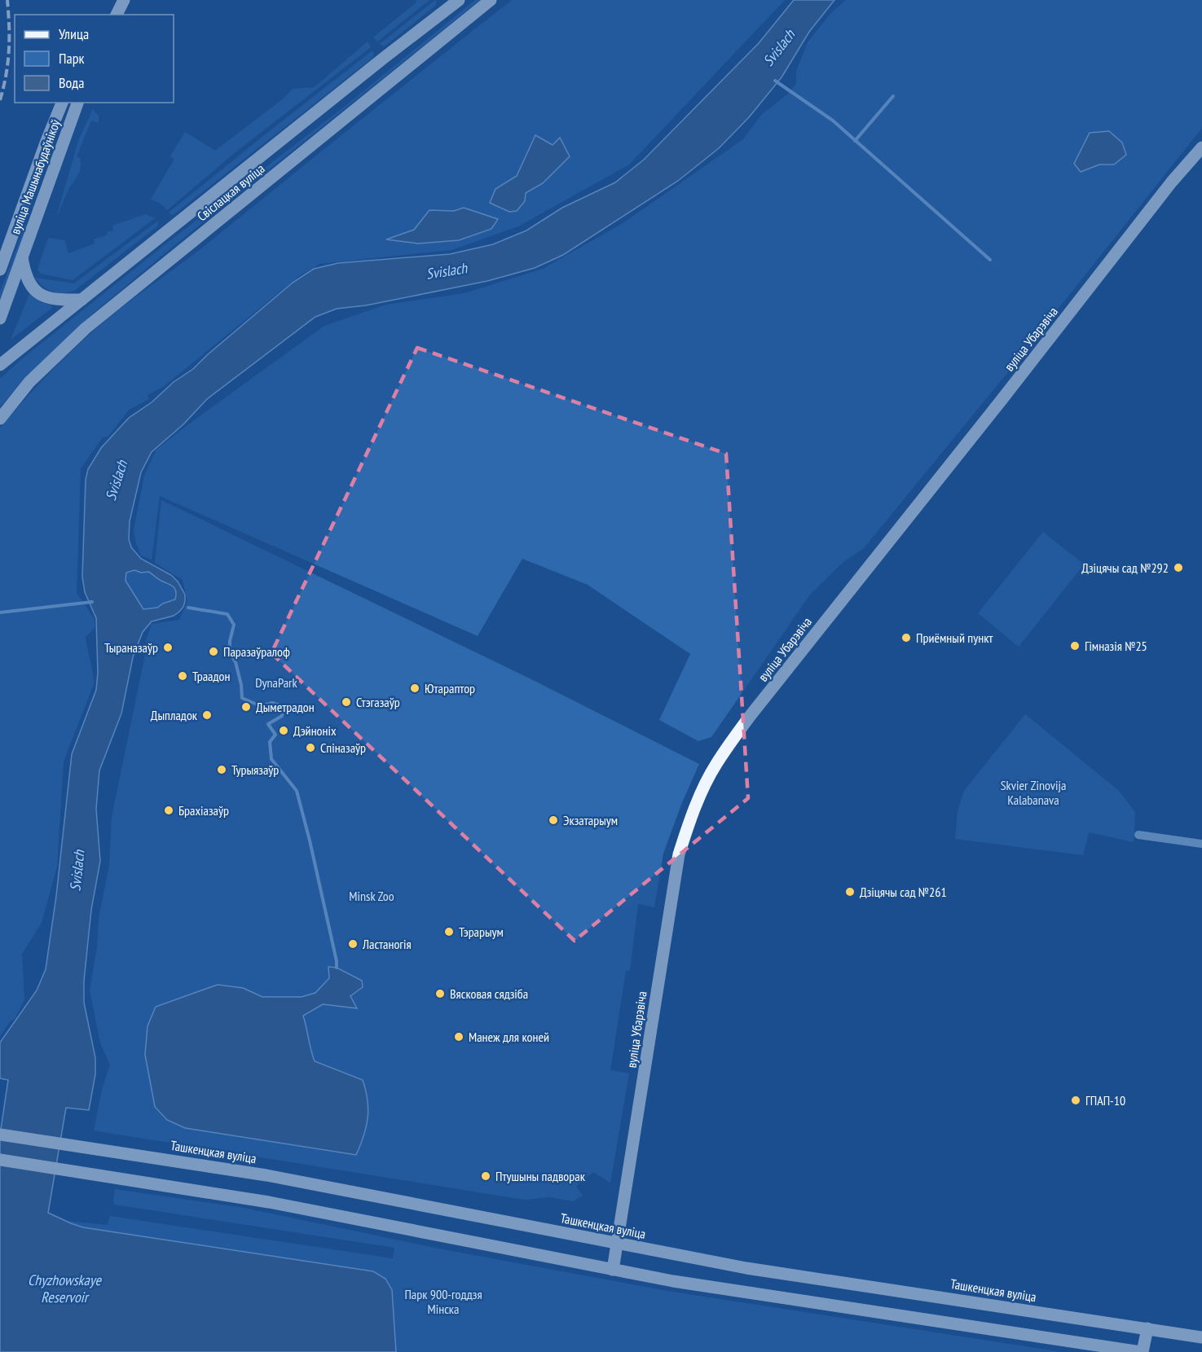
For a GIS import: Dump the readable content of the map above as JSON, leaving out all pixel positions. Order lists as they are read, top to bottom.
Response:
{
  "streets": {
    "main road": [
      "вуліца Машынабудаўнікоў",
      "Свіслацкая вуліца",
      "вуліца Убарэвіча",
      "Ташкенцкая вуліца"
    ]
  },
  "crossings": [
    ["вуліца Убарэвіча", "Ташкенцкая вуліца"]
  ],
  "water": ["Svislach", "Chyzhowskaye Reservoir"],
  "parks": [
    "DynaPark",
    "Skvier Zinovija Kalabanava",
    "Minsk Zoo",
    "Парк 900-годдзя Мінска"
  ],
  "places": [
    "Дзіцячы сад №292",
    "Приёмный пункт",
    "Гімназія №25",
    "Тыраназаўр",
    "Паразаўралоф",
    "Траадон",
    "Ютараптор",
    "Стэгазаўр",
    "Дыметрадон",
    "Дыпладок",
    "Дэйноніх",
    "Спіназаўр",
    "Турыязаўр",
    "Брахіазаўр",
    "Экзатарыум",
    "Дзіцячы сад №261",
    "Тэрарыум",
    "Ластаногія",
    "Вясковая сядзіба",
    "Манеж для коней",
    "ГПАП-10",
    "Птушыны падворак"
  ],
  "legend": ["Улица", "Парк", "Вода"]
}
